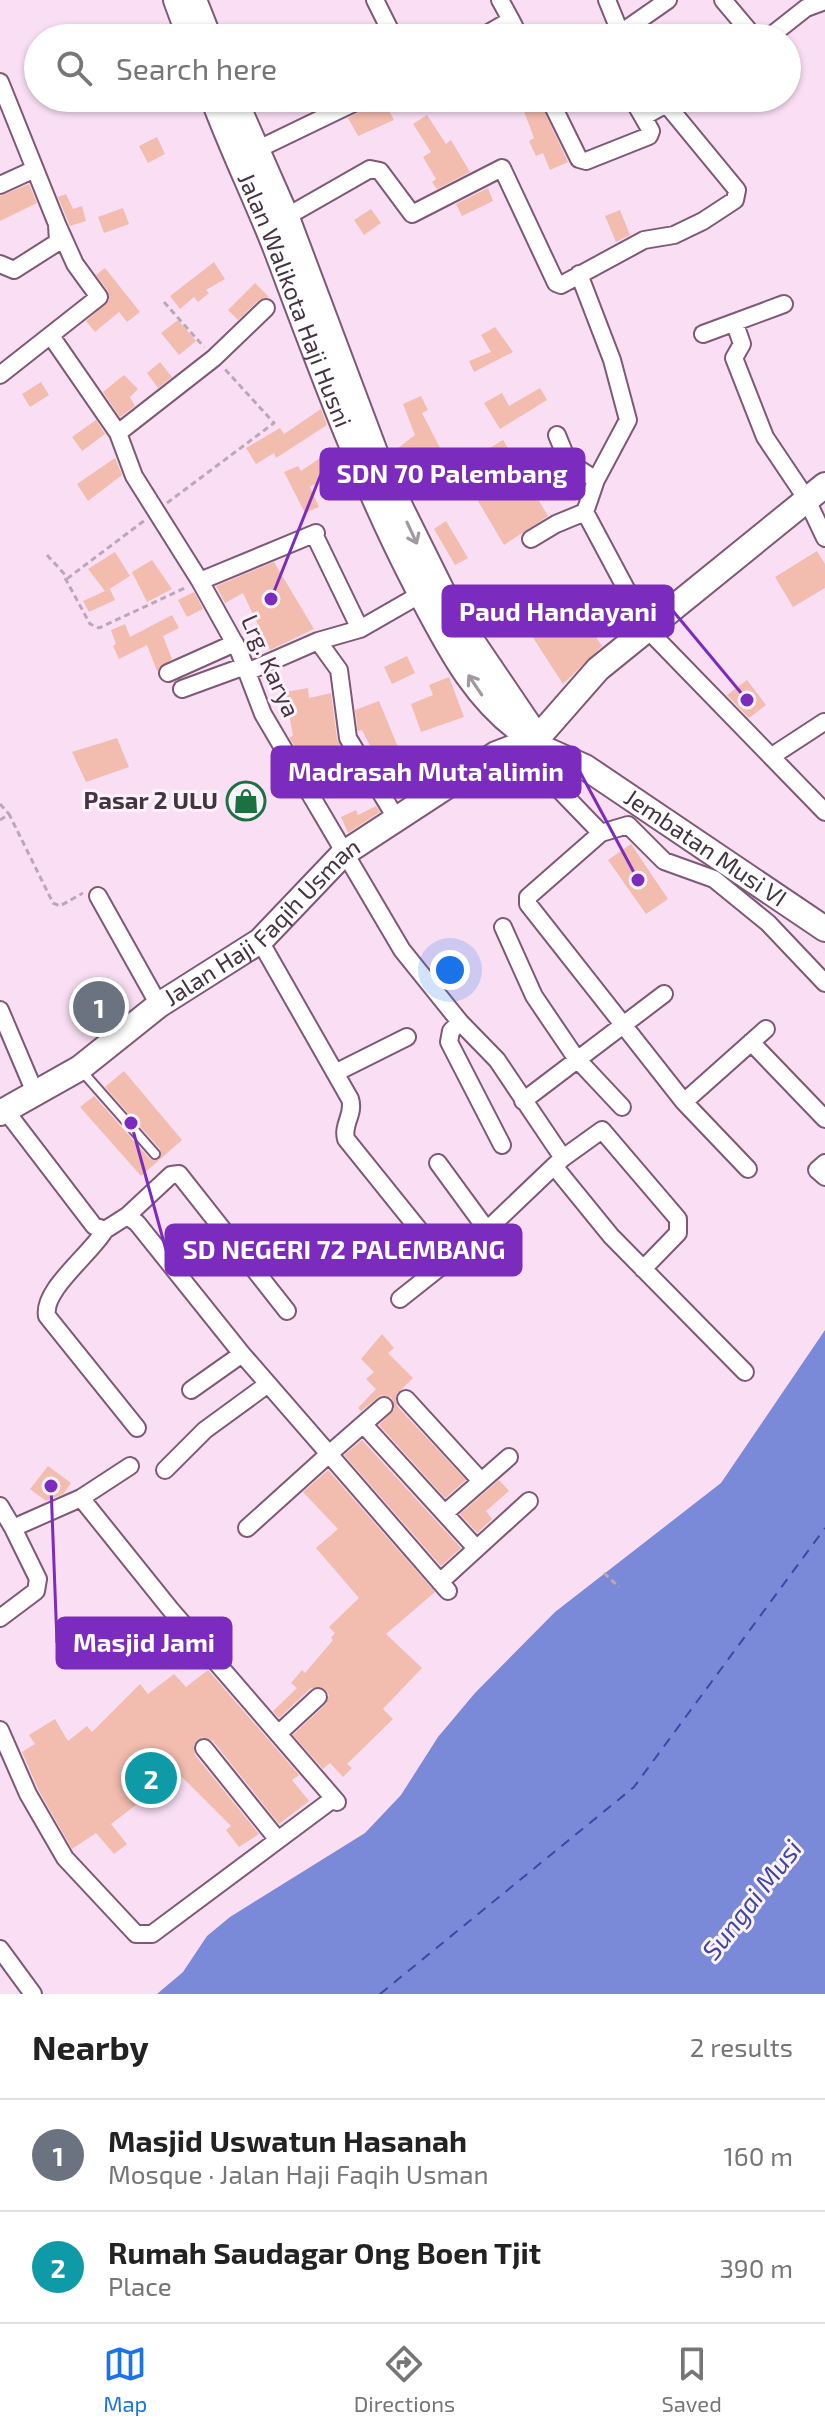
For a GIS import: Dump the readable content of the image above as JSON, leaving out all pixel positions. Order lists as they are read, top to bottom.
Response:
{
  "streets": {
    "street": [
      "Jalan Walikota Haji Husni",
      "Lrg. Karya",
      "Jembatan Musi VI",
      "Jalan Haji Faqih Usman"
    ]
  },
  "crossings": [
    ["Jalan Walikota Haji Husni", "Jembatan Musi VI"],
    ["Jalan Walikota Haji Husni", "Jalan Haji Faqih Usman"],
    ["Lrg. Karya", "Jalan Haji Faqih Usman"],
    ["Jembatan Musi VI", "Jalan Haji Faqih Usman"]
  ],
  "water": ["Sungai Musi"],
  "places": {
    "other": [
      "SDN 70 Palembang",
      "Paud Handayani",
      "Madrasah Muta'alimin",
      "SD NEGERI 72 PALEMBANG",
      "Masjid Jami"
    ],
    "shop": ["Pasar 2 ULU"]
  },
  "page": {
    "search": "Search here",
    "pins": ["1", "2"],
    "heading": ["Nearby", "2 results"],
    "list": [
      {
        "mark": "1",
        "name": "Masjid Uswatun Hasanah",
        "note": "Mosque · Jalan Haji Faqih Usman",
        "value": "160 m"
      },
      {
        "mark": "2",
        "name": "Rumah Saudagar Ong Boen Tjit",
        "note": "Place",
        "value": "390 m"
      }
    ],
    "nav": ["Map", "Directions", "Saved"]
  }
}
